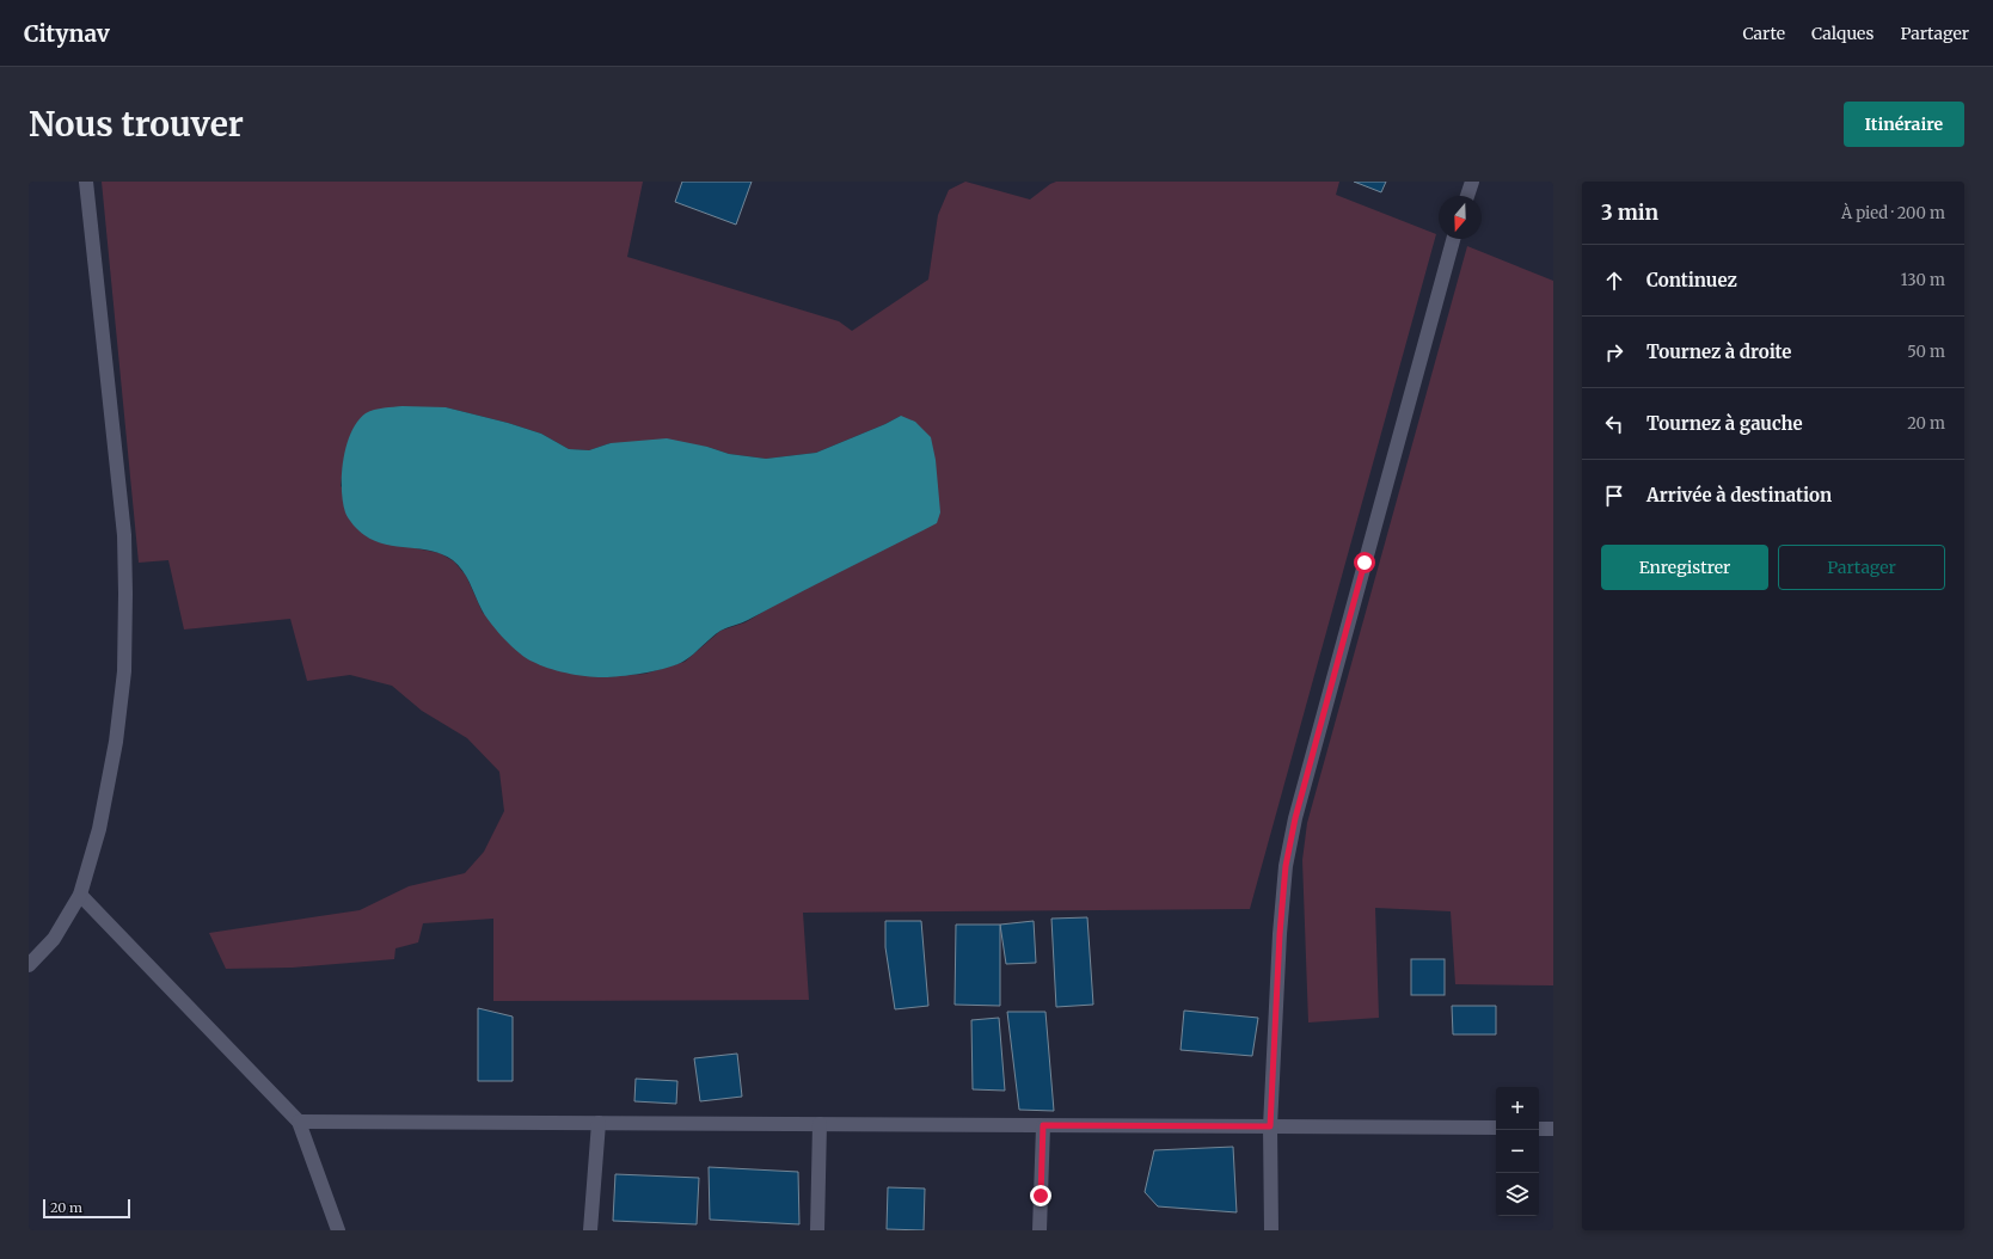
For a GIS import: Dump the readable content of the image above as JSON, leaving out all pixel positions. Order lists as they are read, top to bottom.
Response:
{
  "scale_bar": "20 m",
  "north": "bottom",
  "page": {
    "header": "Citynav",
    "nav": ["Carte", "Calques", "Partager"],
    "buttons": [
      "Itinéraire",
      ["Enregistrer", "Partager"]
    ],
    "title": "Nous trouver",
    "heading": ["3 min", "À pied · 200 m"],
    "list": [
      ["Continuez", "130 m"],
      ["Tournez à droite", "50 m"],
      ["Tournez à gauche", "20 m"],
      "Arrivée à destination"
    ],
    "map_buttons": ["+", "−"],
    "scale": "20 m"
  }
}
